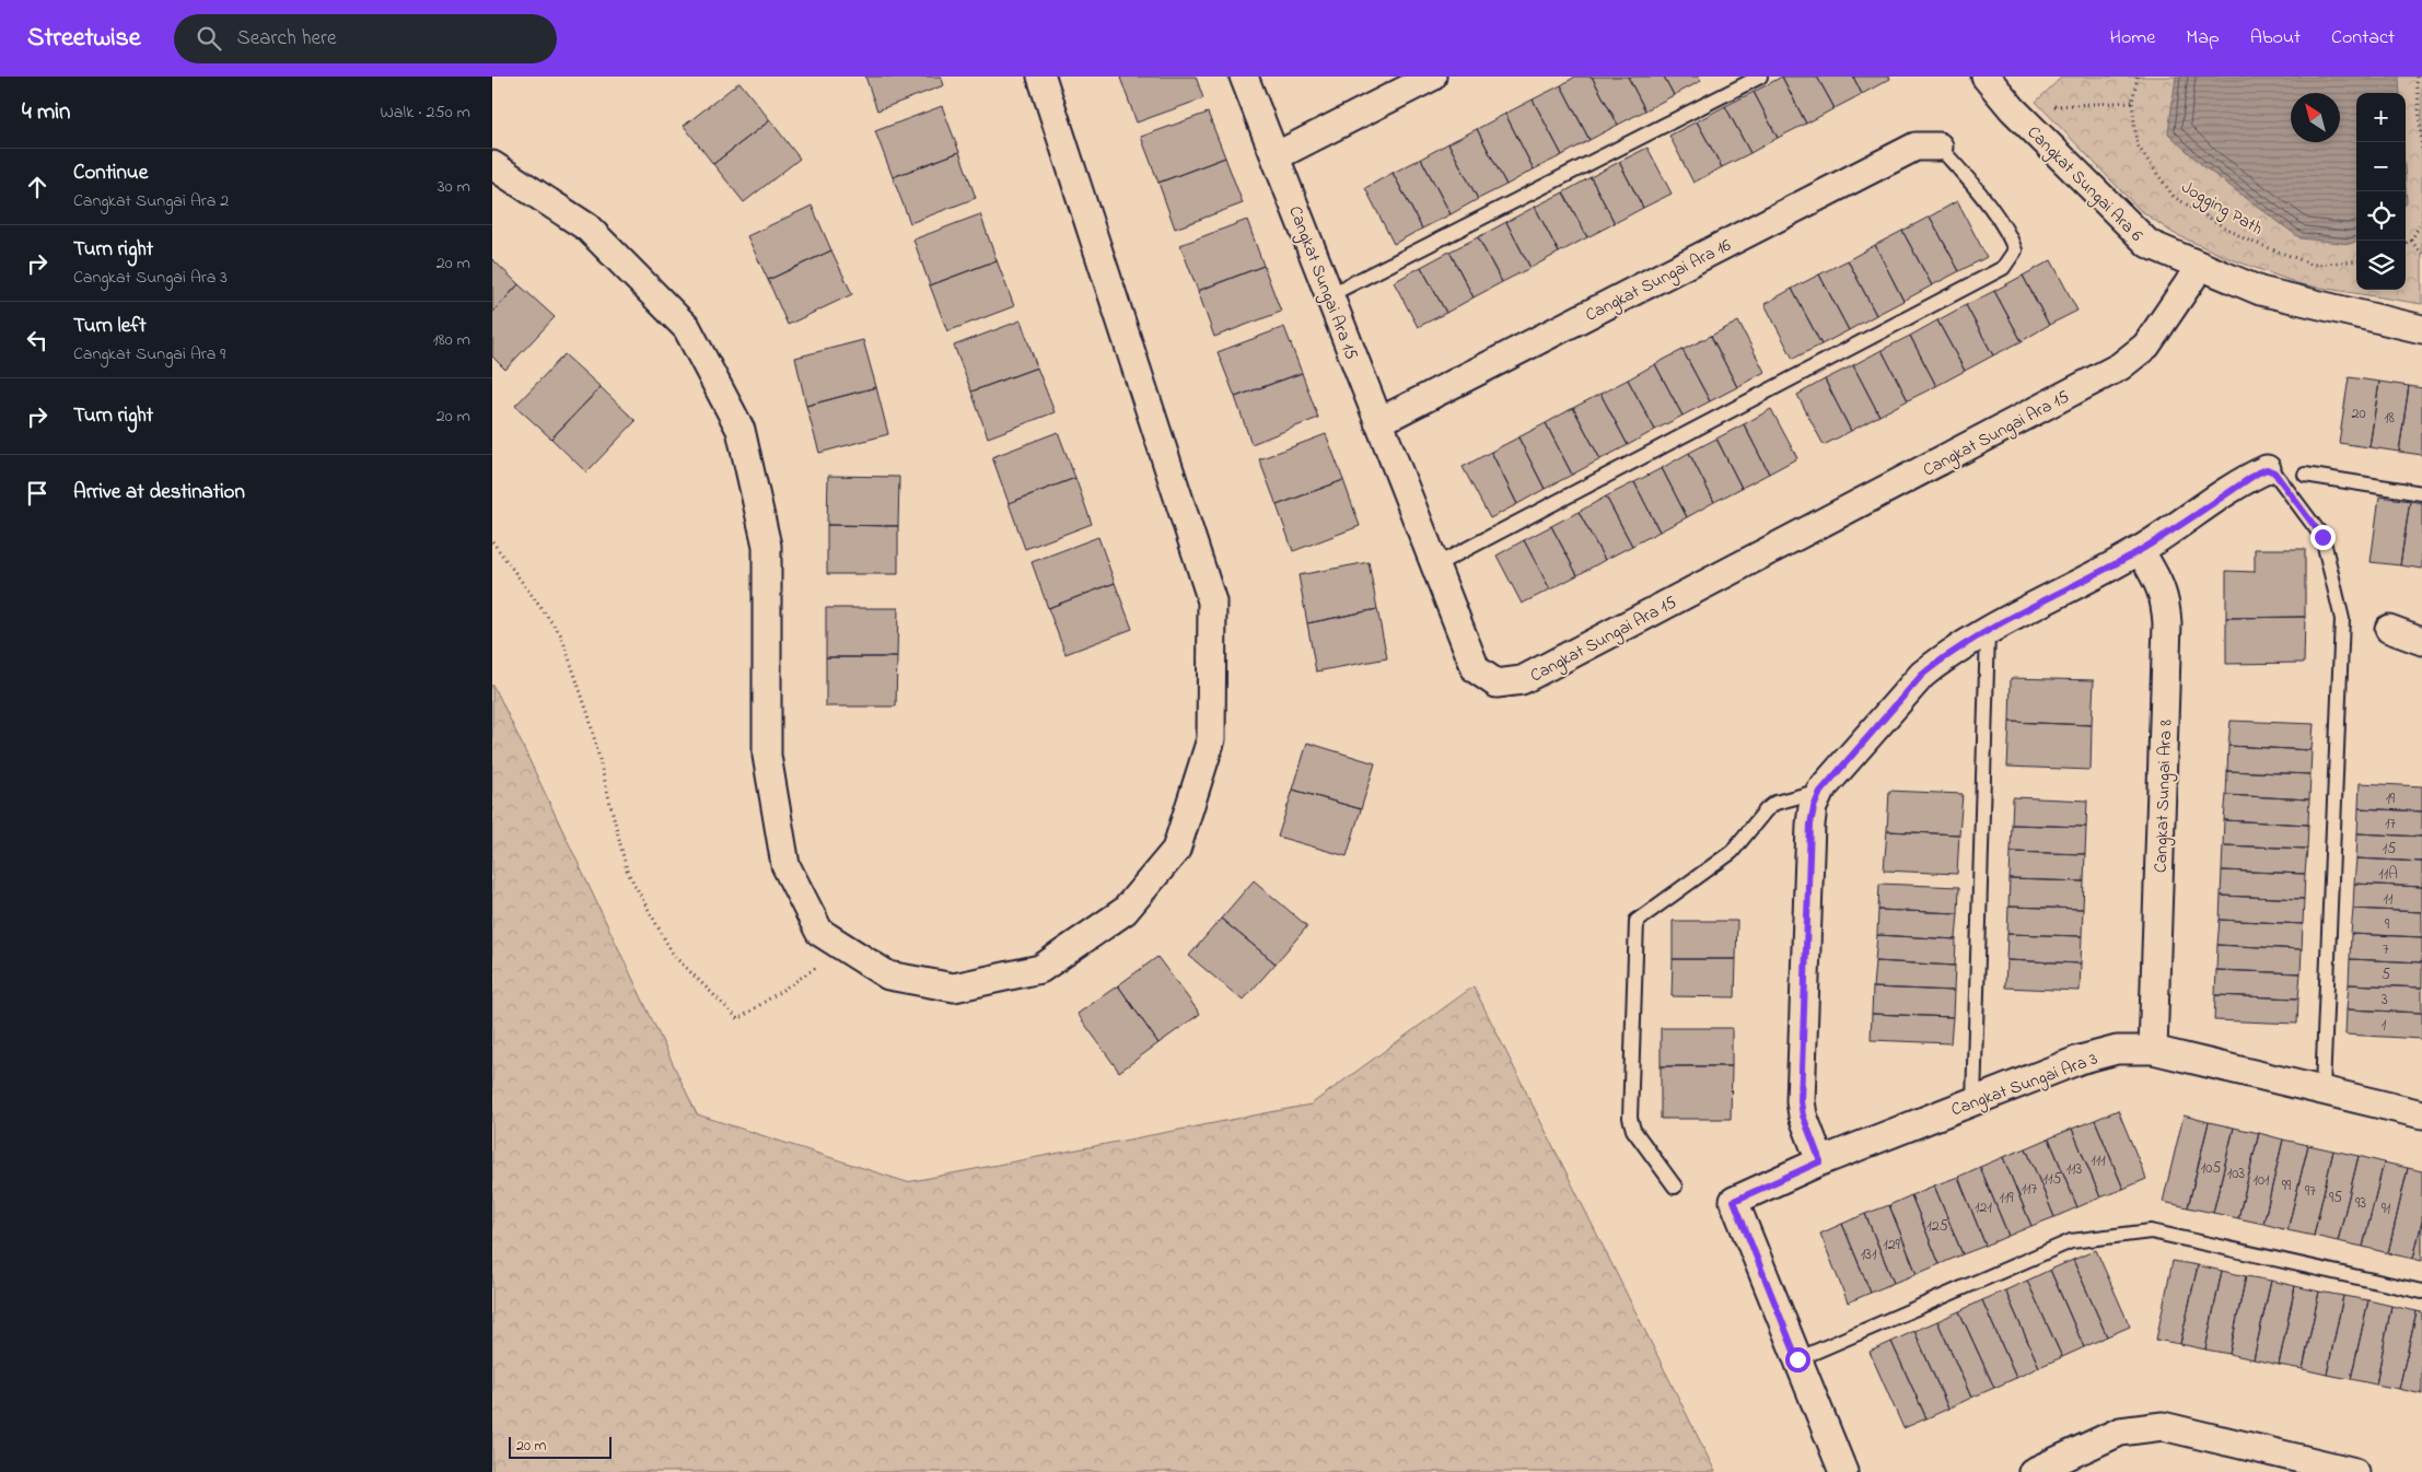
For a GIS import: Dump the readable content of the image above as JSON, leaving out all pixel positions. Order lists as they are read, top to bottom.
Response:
{
  "streets": {
    "street": [
      "Cangkat Sungai Ara 6",
      "Cangkat Sungai Ara 16",
      "Cangkat Sungai Ara 15",
      "Cangkat Sungai Ara 8",
      "Cangkat Sungai Ara 3"
    ],
    "path": ["Jogging Path"]
  },
  "crossings": [
    ["Cangkat Sungai Ara 6", "Cangkat Sungai Ara 15"],
    ["Cangkat Sungai Ara 16", "Cangkat Sungai Ara 15"],
    ["Cangkat Sungai Ara 8", "Cangkat Sungai Ara 3"]
  ],
  "house_numbers": [
    "20",
    "18",
    "19",
    "17",
    "15",
    "11A",
    "11",
    "9",
    "7",
    "5",
    "3",
    "1",
    "111",
    "105",
    "113",
    "103",
    "115",
    "101",
    "99",
    "117",
    "97",
    "119",
    "95",
    "93",
    "121",
    "91",
    "125",
    "129",
    "131"
  ],
  "scale_bar": "20 m",
  "north": "top left",
  "page": {
    "header": "Streetwise",
    "search": "Search here",
    "nav": [
      "Home",
      "Map",
      "About",
      "Contact"
    ],
    "heading": ["4 min", "Walk · 250 m"],
    "map_buttons": ["+", "−"],
    "list": [
      ["Continue", "Cangkat Sungai Ara 2", "30 m"],
      ["Turn right", "Cangkat Sungai Ara 3", "20 m"],
      ["Turn left", "Cangkat Sungai Ara 9", "180 m"],
      ["Turn right", "20 m"],
      "Arrive at destination"
    ],
    "scale": "20 m"
  }
}
